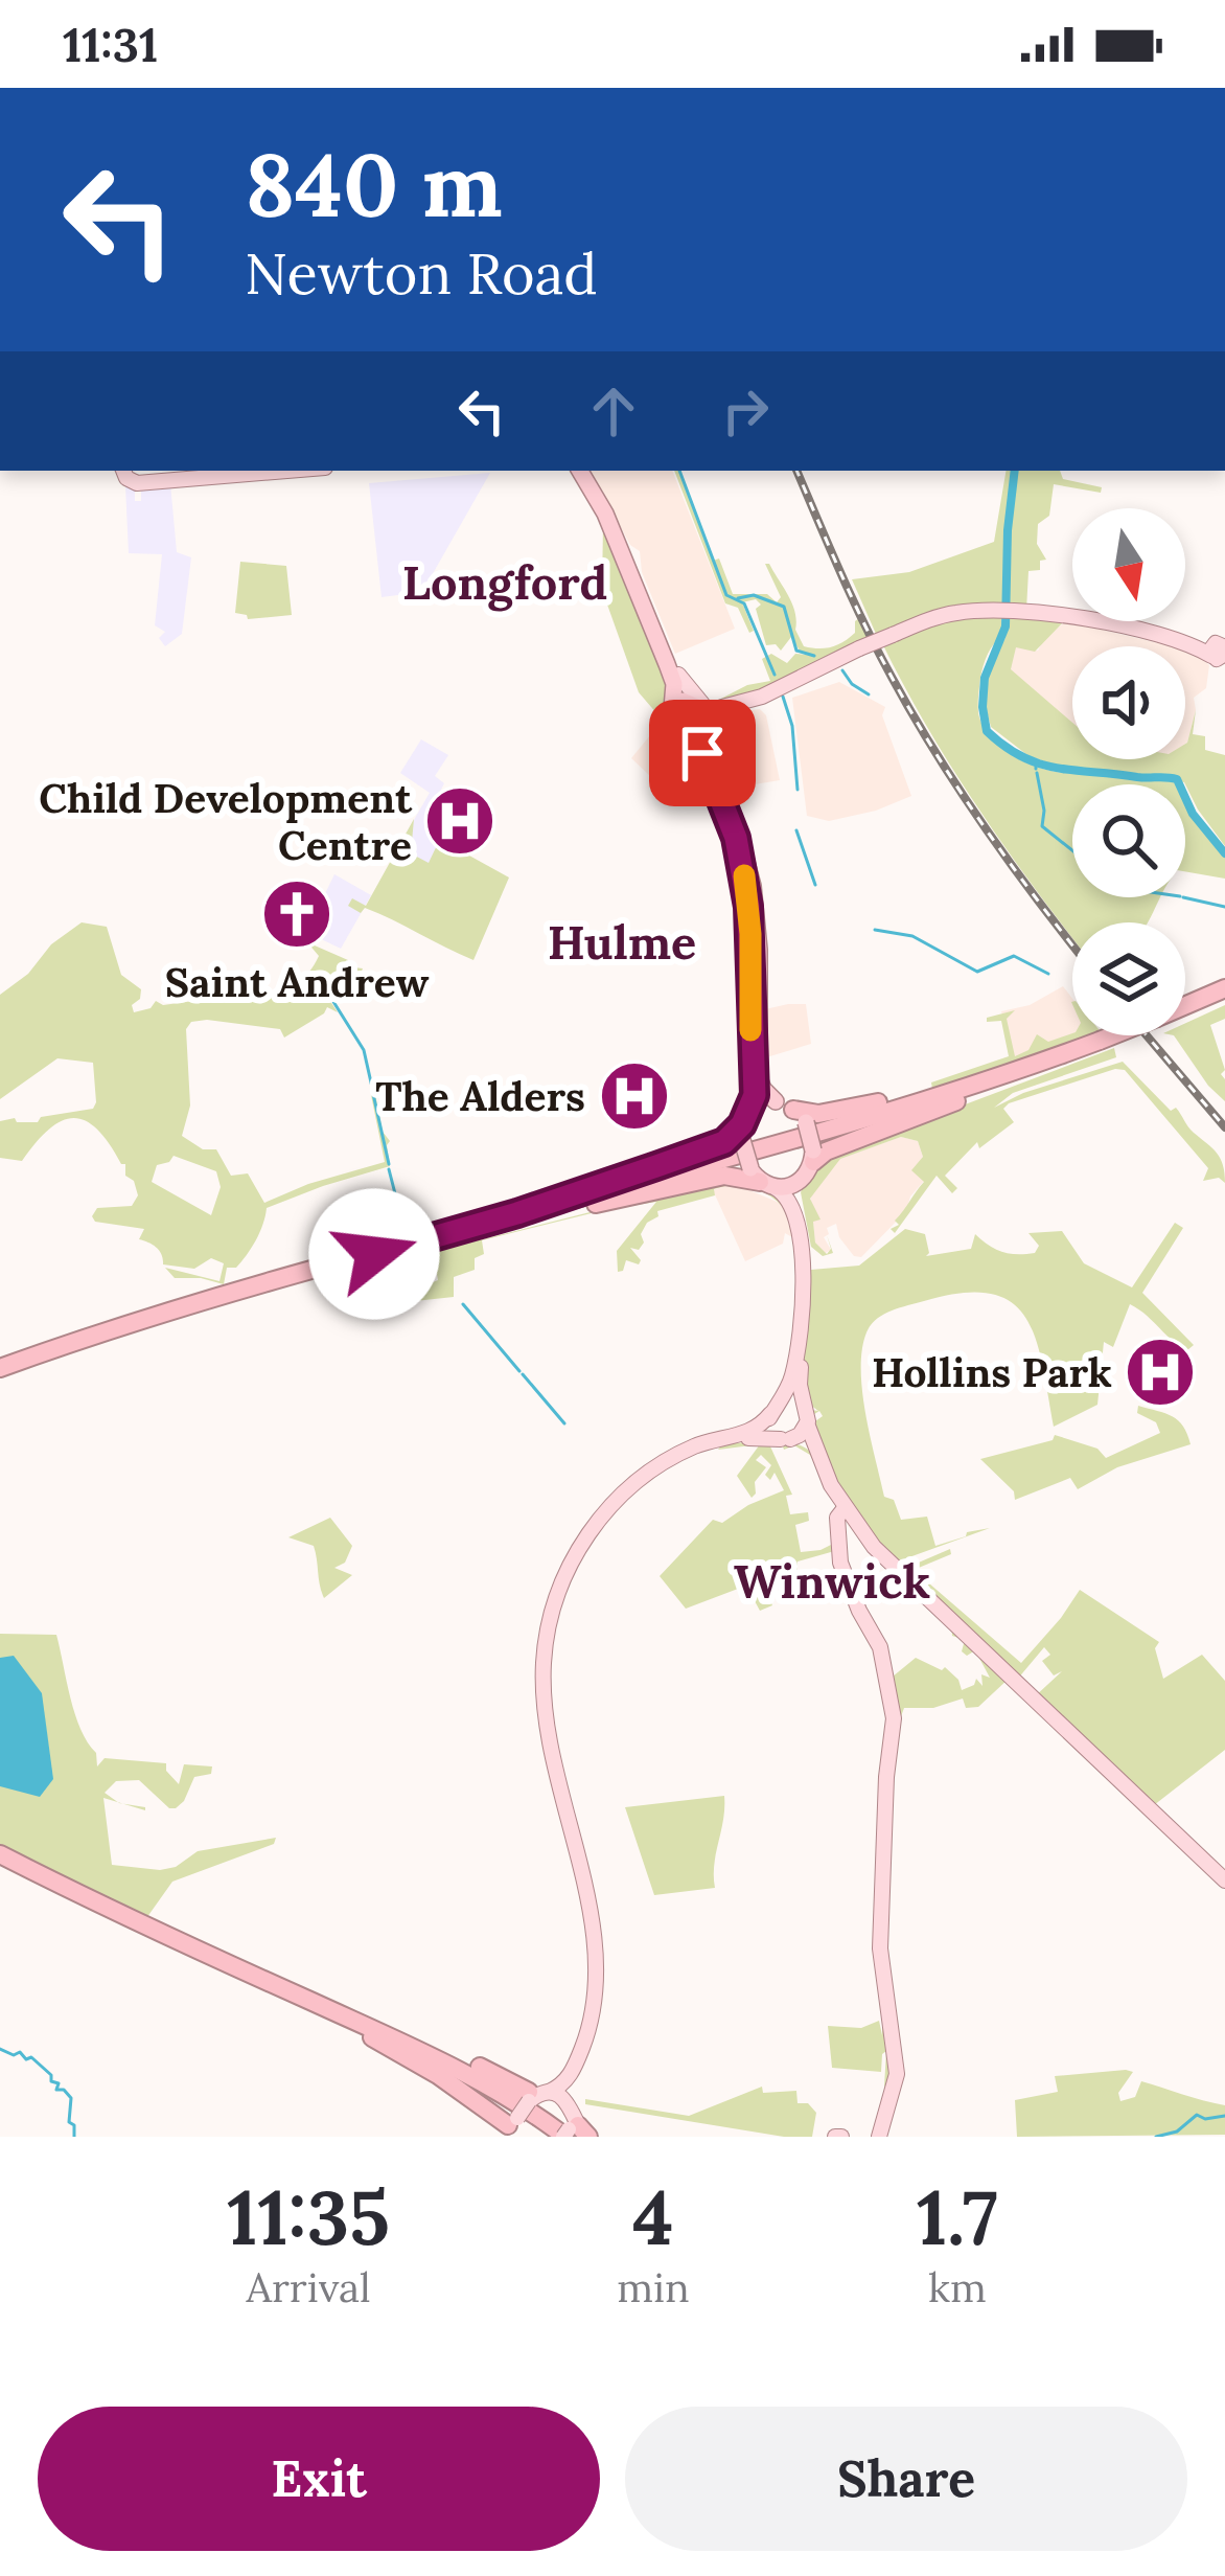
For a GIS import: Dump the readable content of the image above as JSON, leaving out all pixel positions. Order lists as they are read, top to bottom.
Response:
{
  "districts": ["Longford", "Hulme", "Winwick"],
  "places": {
    "hospital": ["Child Development Centre", "The Alders", "Hollins Park"],
    "church": ["Saint Andrew"]
  },
  "north": "bottom",
  "page": {
    "status": "11:31",
    "turn": ["840 m", "Newton Road"],
    "eta": [
      "11:35",
      "Arrival",
      "4",
      "min",
      "1.7",
      "km"
    ],
    "buttons": ["Exit", "Share"]
  }
}
